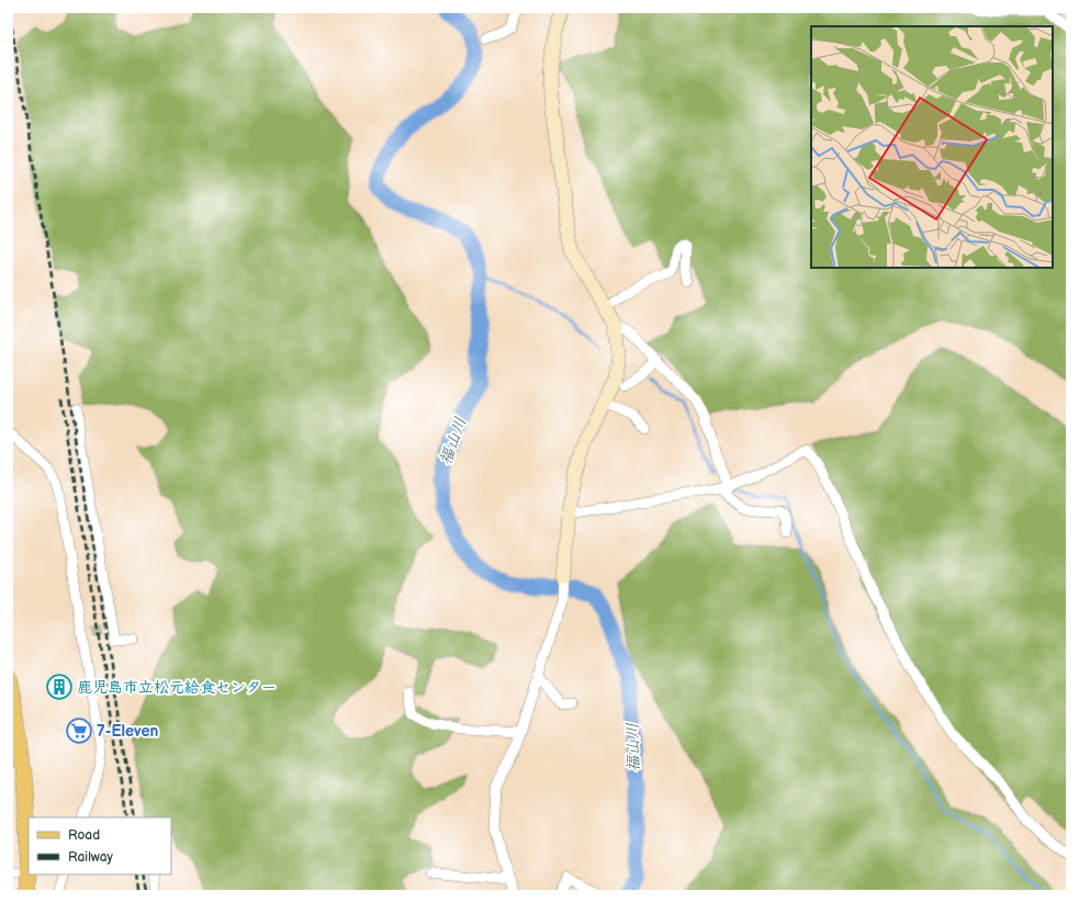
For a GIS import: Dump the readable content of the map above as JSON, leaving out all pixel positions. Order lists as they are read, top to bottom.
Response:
{
  "water": ["福山川"],
  "places": {
    "building": ["鹿児島市立松元給食センター"],
    "supermarket": ["7-Eleven"]
  },
  "legend": ["Road", "Railway"]
}
